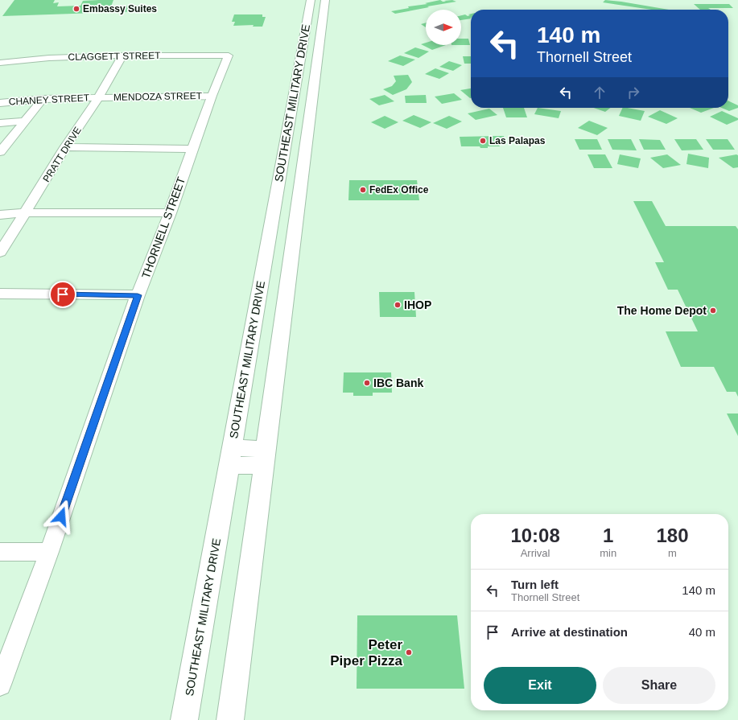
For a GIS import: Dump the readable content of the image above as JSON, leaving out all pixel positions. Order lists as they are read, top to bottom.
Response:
{
  "streets": {
    "main road": ["SOUTHEAST MILITARY DRIVE"],
    "street": [
      "CLAGGETT STREET",
      "MENDOZA STREET",
      "CHANEY STREET",
      "PRATT DRIVE",
      "THORNELL STREET"
    ]
  },
  "crossings": [
    ["CLAGGETT STREET", "MENDOZA STREET"],
    ["CLAGGETT STREET", "PRATT DRIVE"],
    ["MENDOZA STREET", "CHANEY STREET"],
    ["MENDOZA STREET", "PRATT DRIVE"],
    ["MENDOZA STREET", "THORNELL STREET"],
    ["CHANEY STREET", "PRATT DRIVE"]
  ],
  "places": [
    "Embassy Suites",
    "Las Palapas",
    "FedEx Office",
    "IHOP",
    "The Home Depot",
    "IBC Bank",
    "Peter Piper Pizza"
  ],
  "north": "right",
  "page": {
    "turn": ["140 m", "Thornell Street"],
    "eta": [
      "10:08",
      "Arrival",
      "1",
      "min",
      "180",
      "m"
    ],
    "list": [
      {
        "name": "Turn left",
        "note": "Thornell Street",
        "value": "140 m"
      },
      {
        "name": "Arrive at destination",
        "value": "40 m"
      }
    ],
    "buttons": ["Exit", "Share"]
  }
}
